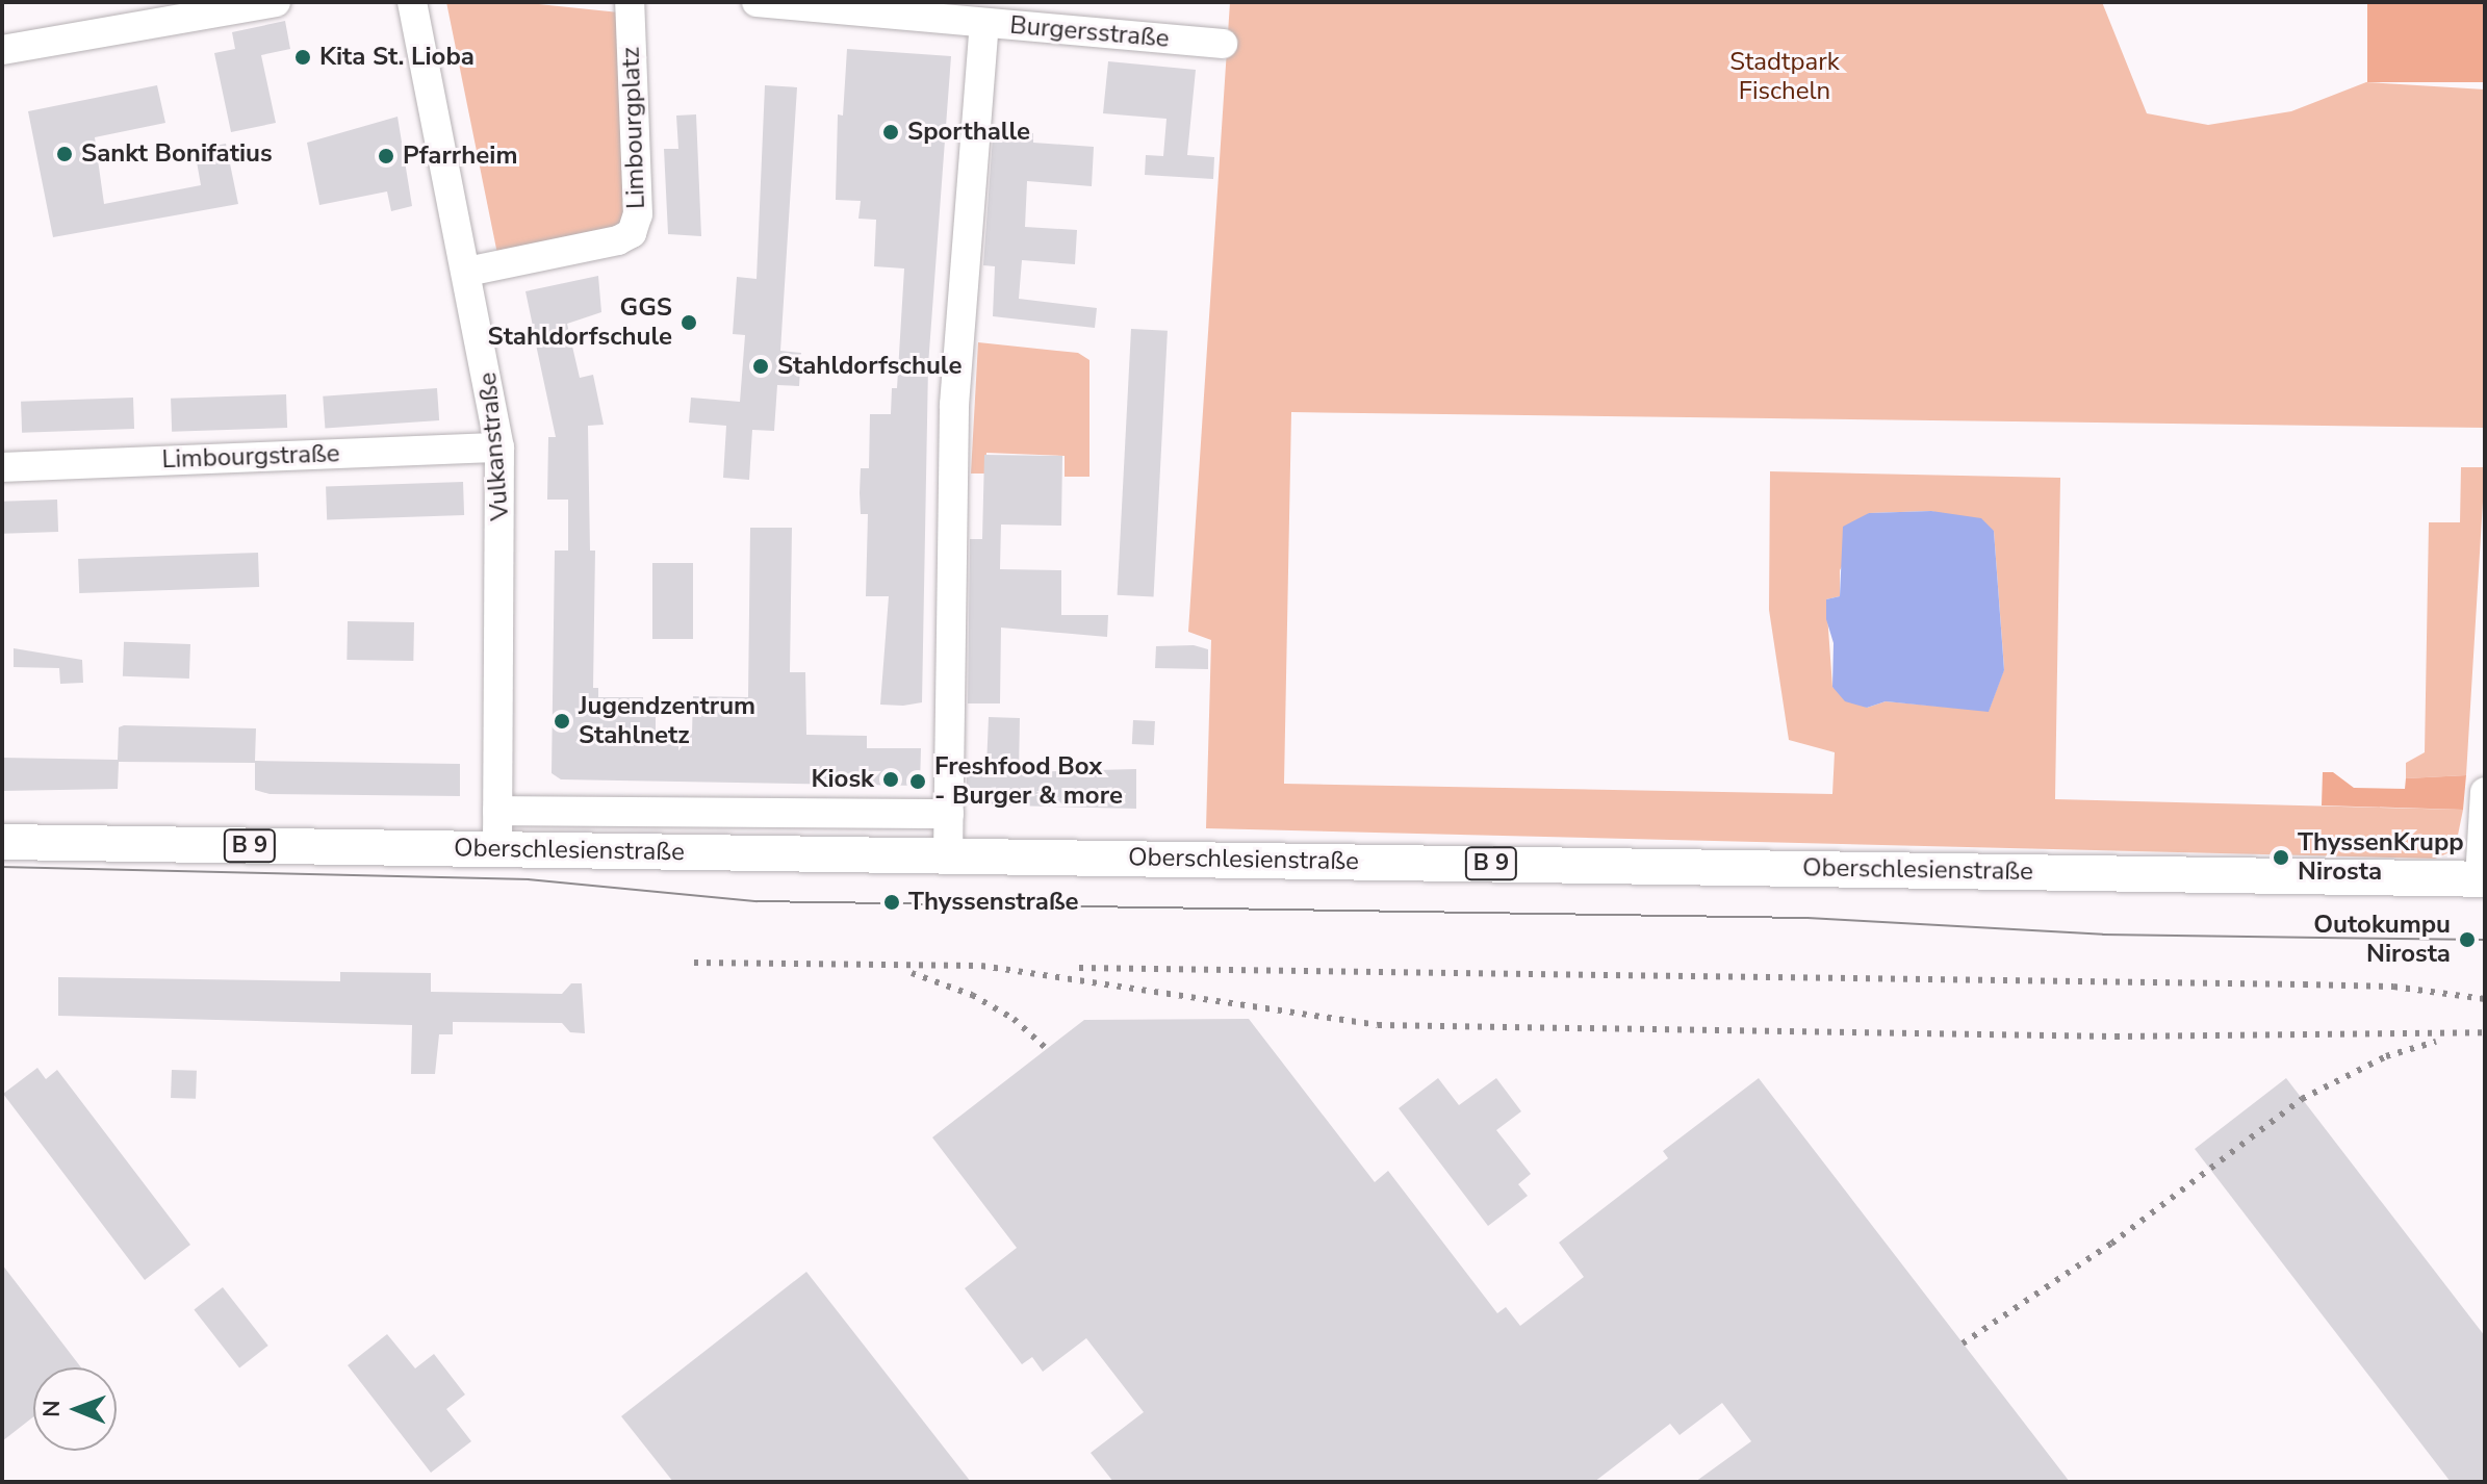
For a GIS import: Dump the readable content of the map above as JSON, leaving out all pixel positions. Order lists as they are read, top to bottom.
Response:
{
  "streets": {
    "main road": ["B 9", "Oberschlesienstraße"],
    "street": [
      "Burgersstraße",
      "Limbourgplatz",
      "Vulkanstraße",
      "Limbourgstraße"
    ]
  },
  "crossings": [
    ["Limbourgplatz", "Vulkanstraße"],
    ["Vulkanstraße", "Limbourgstraße"],
    ["Vulkanstraße", "Oberschlesienstraße"]
  ],
  "parks": ["Stadtpark Fischeln"],
  "places": [
    "Kita St. Lioba",
    "Sporthalle",
    "Sankt Bonifatius",
    "Pfarrheim",
    "GGS Stahldorfschule",
    "Stahldorfschule",
    "Jugendzentrum Stahlnetz",
    "Kiosk",
    "Freshfood Box - Burger & more",
    "ThyssenKrupp Nirosta",
    "Thyssenstraße",
    "Outokumpu Nirosta"
  ],
  "north": "left"
}
